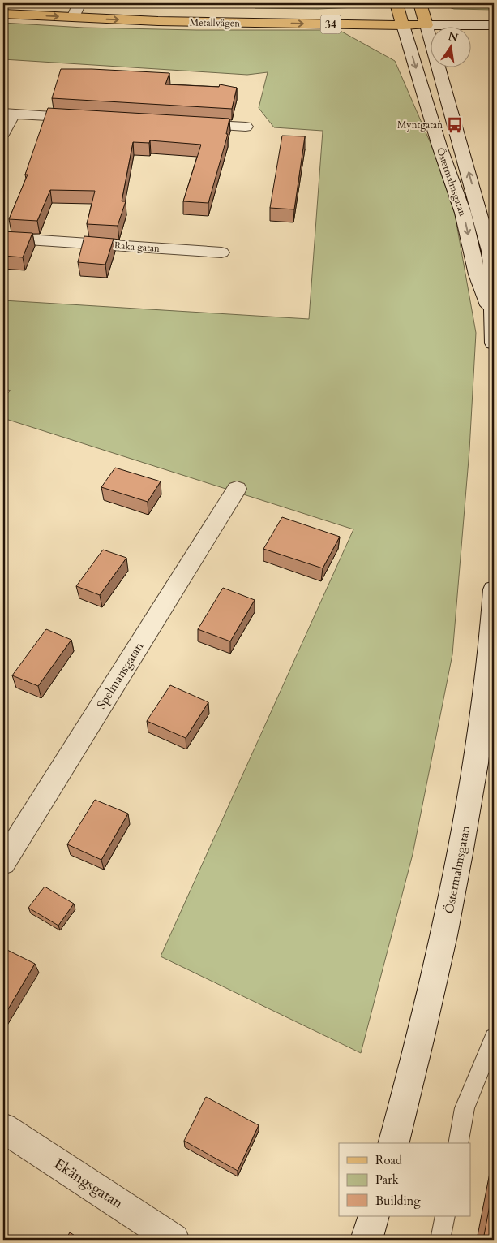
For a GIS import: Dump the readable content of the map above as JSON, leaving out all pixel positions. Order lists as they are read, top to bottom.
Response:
{
  "streets": {
    "main road": [
      "Metallvägen",
      "34",
      "Östermalmsgatan",
      "Raka gatan",
      "Spelmansgatan",
      "Ekängsgatan"
    ]
  },
  "crossings": [
    ["Metallvägen", "Östermalmsgatan"]
  ],
  "places": {
    "bus stop": ["Myntgatan"]
  },
  "legend": ["Road", "Park", "Building"],
  "north": "top"
}
